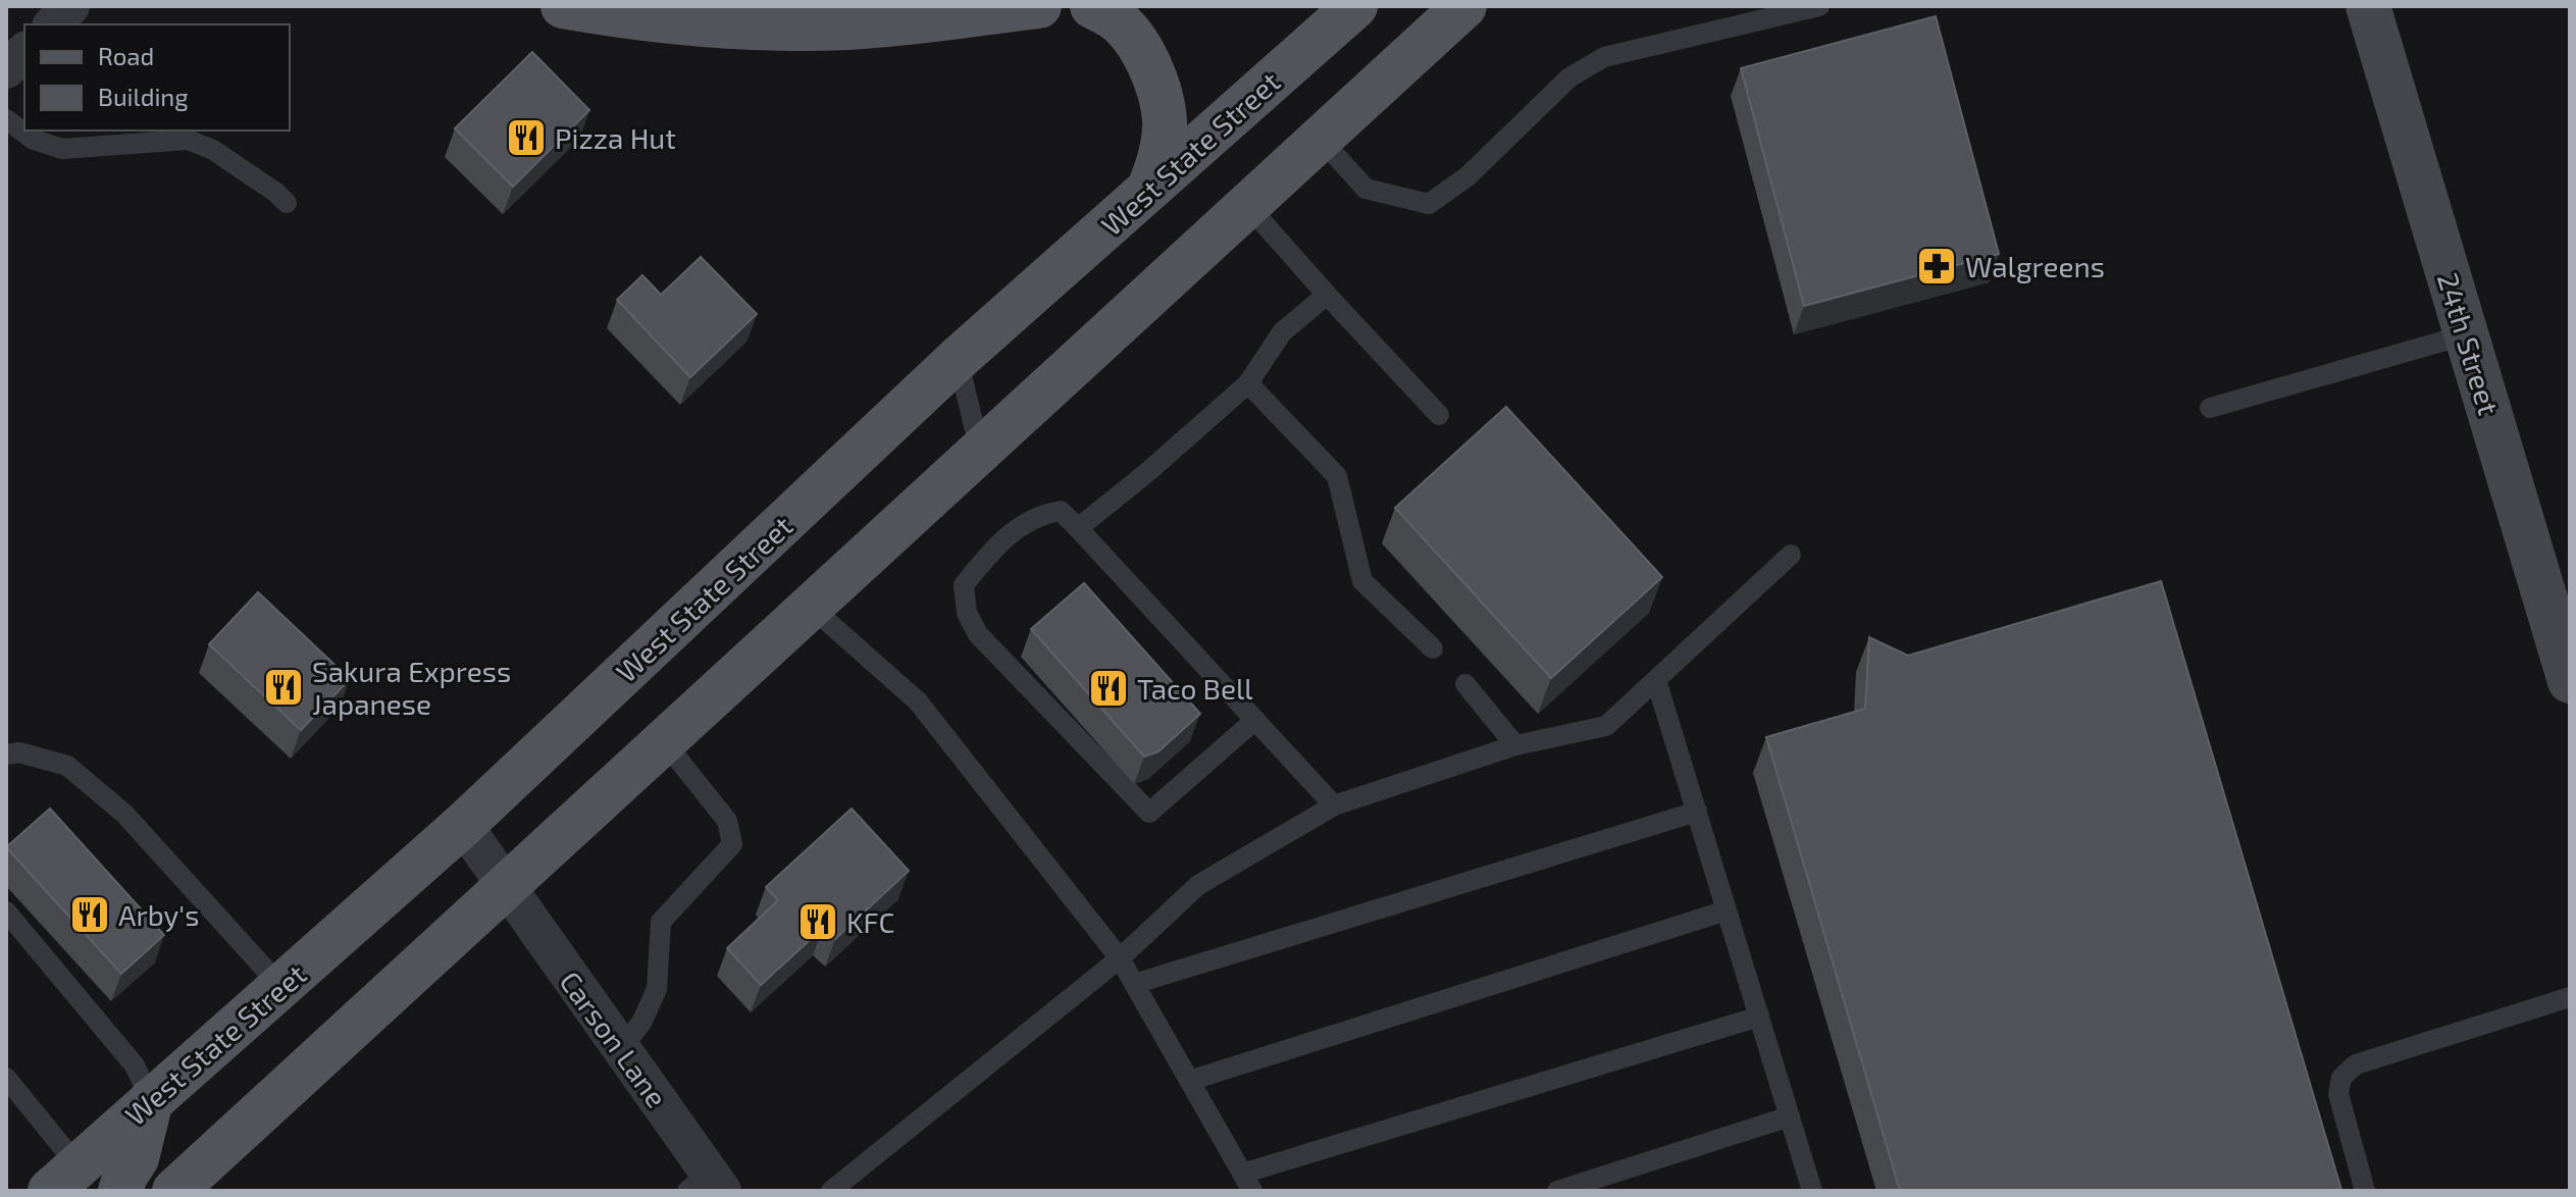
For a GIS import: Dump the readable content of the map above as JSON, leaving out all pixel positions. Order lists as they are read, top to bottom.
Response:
{
  "streets": {
    "main road": ["West State Street"],
    "street": ["24th Street", "Carson Lane"]
  },
  "crossings": [
    ["West State Street", "Carson Lane"]
  ],
  "places": {
    "restaurant": [
      "Pizza Hut",
      "Sakura Express Japanese",
      "Taco Bell",
      "Arby's",
      "KFC"
    ],
    "pharmacy": ["Walgreens"]
  },
  "legend": ["Road", "Building"]
}
